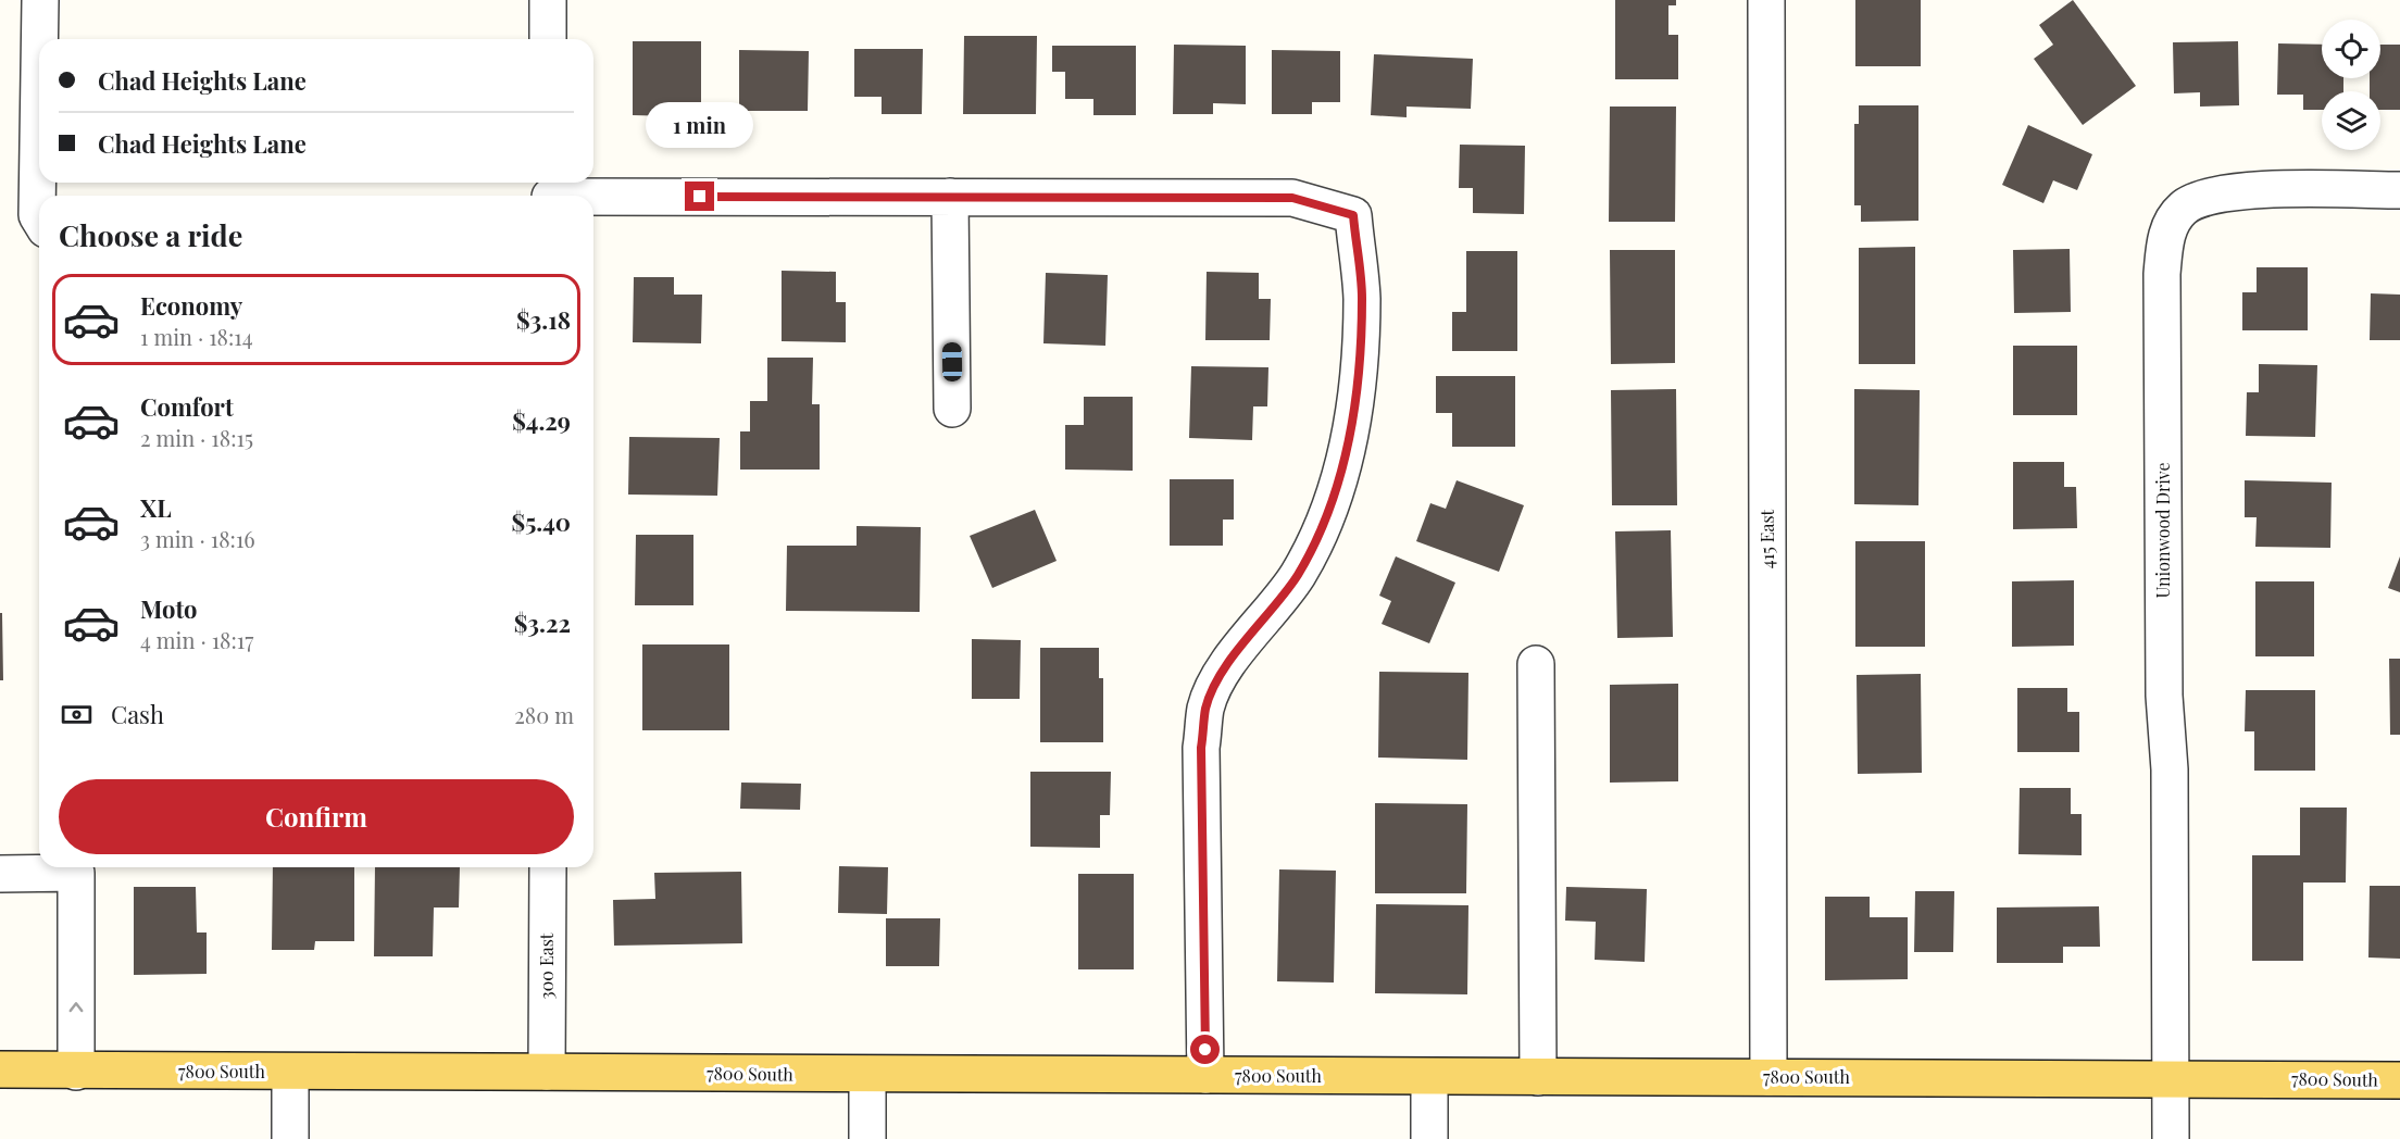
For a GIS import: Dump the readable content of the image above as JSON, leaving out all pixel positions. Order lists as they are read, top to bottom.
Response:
{
  "streets": {
    "main road": ["7800 South"],
    "street": ["Unionwood Drive", "415 East", "300 East"]
  },
  "crossings": [
    ["Unionwood Drive", "7800 South"],
    ["415 East", "7800 South"],
    ["300 East", "7800 South"]
  ],
  "page": {
    "banner": ["Chad Heights Lane", "Chad Heights Lane"],
    "bubble": "1 min",
    "heading": "Choose a ride",
    "list": [
      {
        "name": "Economy",
        "note": "1 min · 18:14",
        "value": "$3.18"
      },
      {
        "name": "Comfort",
        "note": "2 min · 18:15",
        "value": "$4.29"
      },
      {
        "name": "XL",
        "note": "3 min · 18:16",
        "value": "$5.40"
      },
      {
        "name": "Moto",
        "note": "4 min · 18:17",
        "value": "$3.22"
      }
    ],
    "pay": ["Cash", "280 m"],
    "buttons": "Confirm"
  }
}
